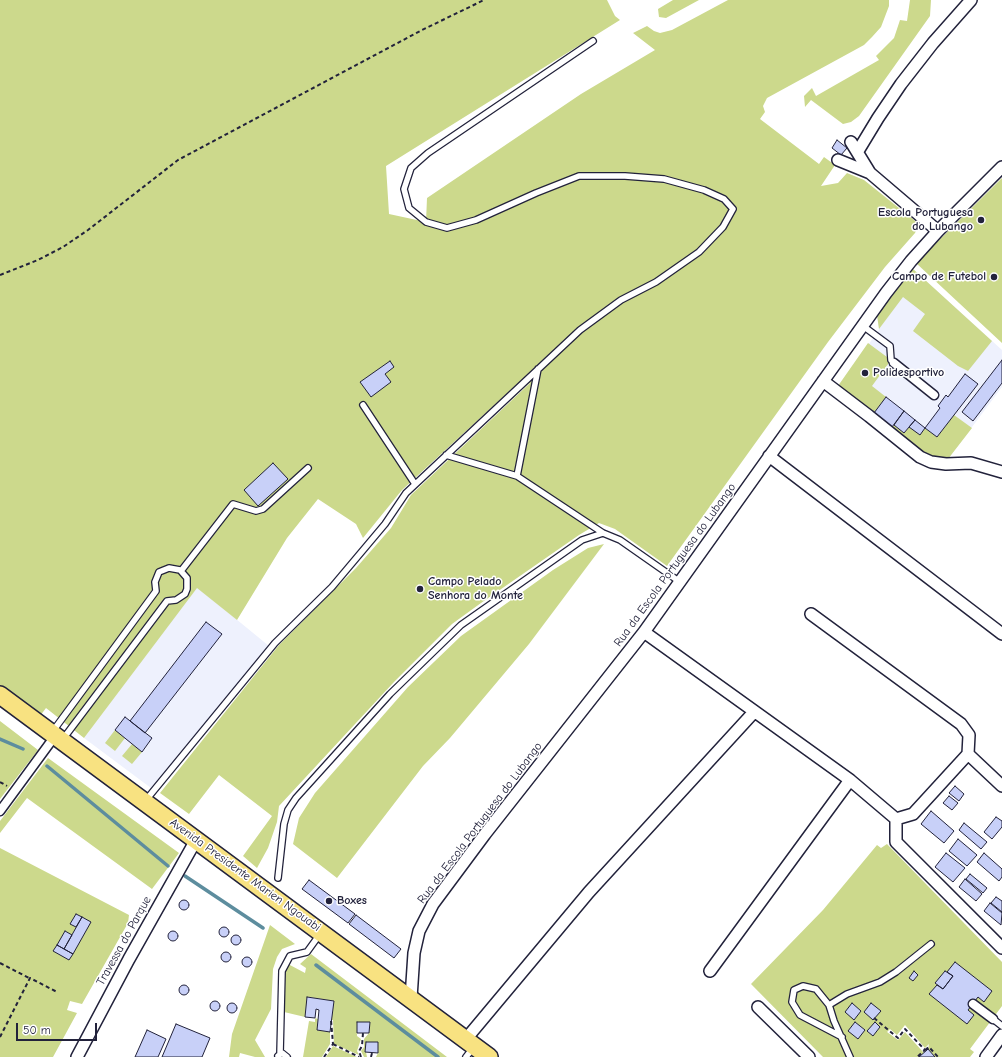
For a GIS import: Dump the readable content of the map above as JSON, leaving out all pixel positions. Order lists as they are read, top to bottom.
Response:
{
  "streets": {
    "main road": ["Avenida Presidente Marien Ngouabi"],
    "street": ["Rua da Escola Portuguesa do Lubango", "Travessa do Parque"]
  },
  "crossings": [
    ["Rua da Escola Portuguesa do Lubango", "Avenida Presidente Marien Ngouabi"],
    ["Avenida Presidente Marien Ngouabi", "Travessa do Parque"]
  ],
  "places": [
    "Escola Portuguesa do Lubango",
    "Campo de Futebol",
    "Polidesportivo",
    "Campo Pelado Senhora do Monte",
    "Boxes"
  ],
  "scale_bar": "50 m"
}
